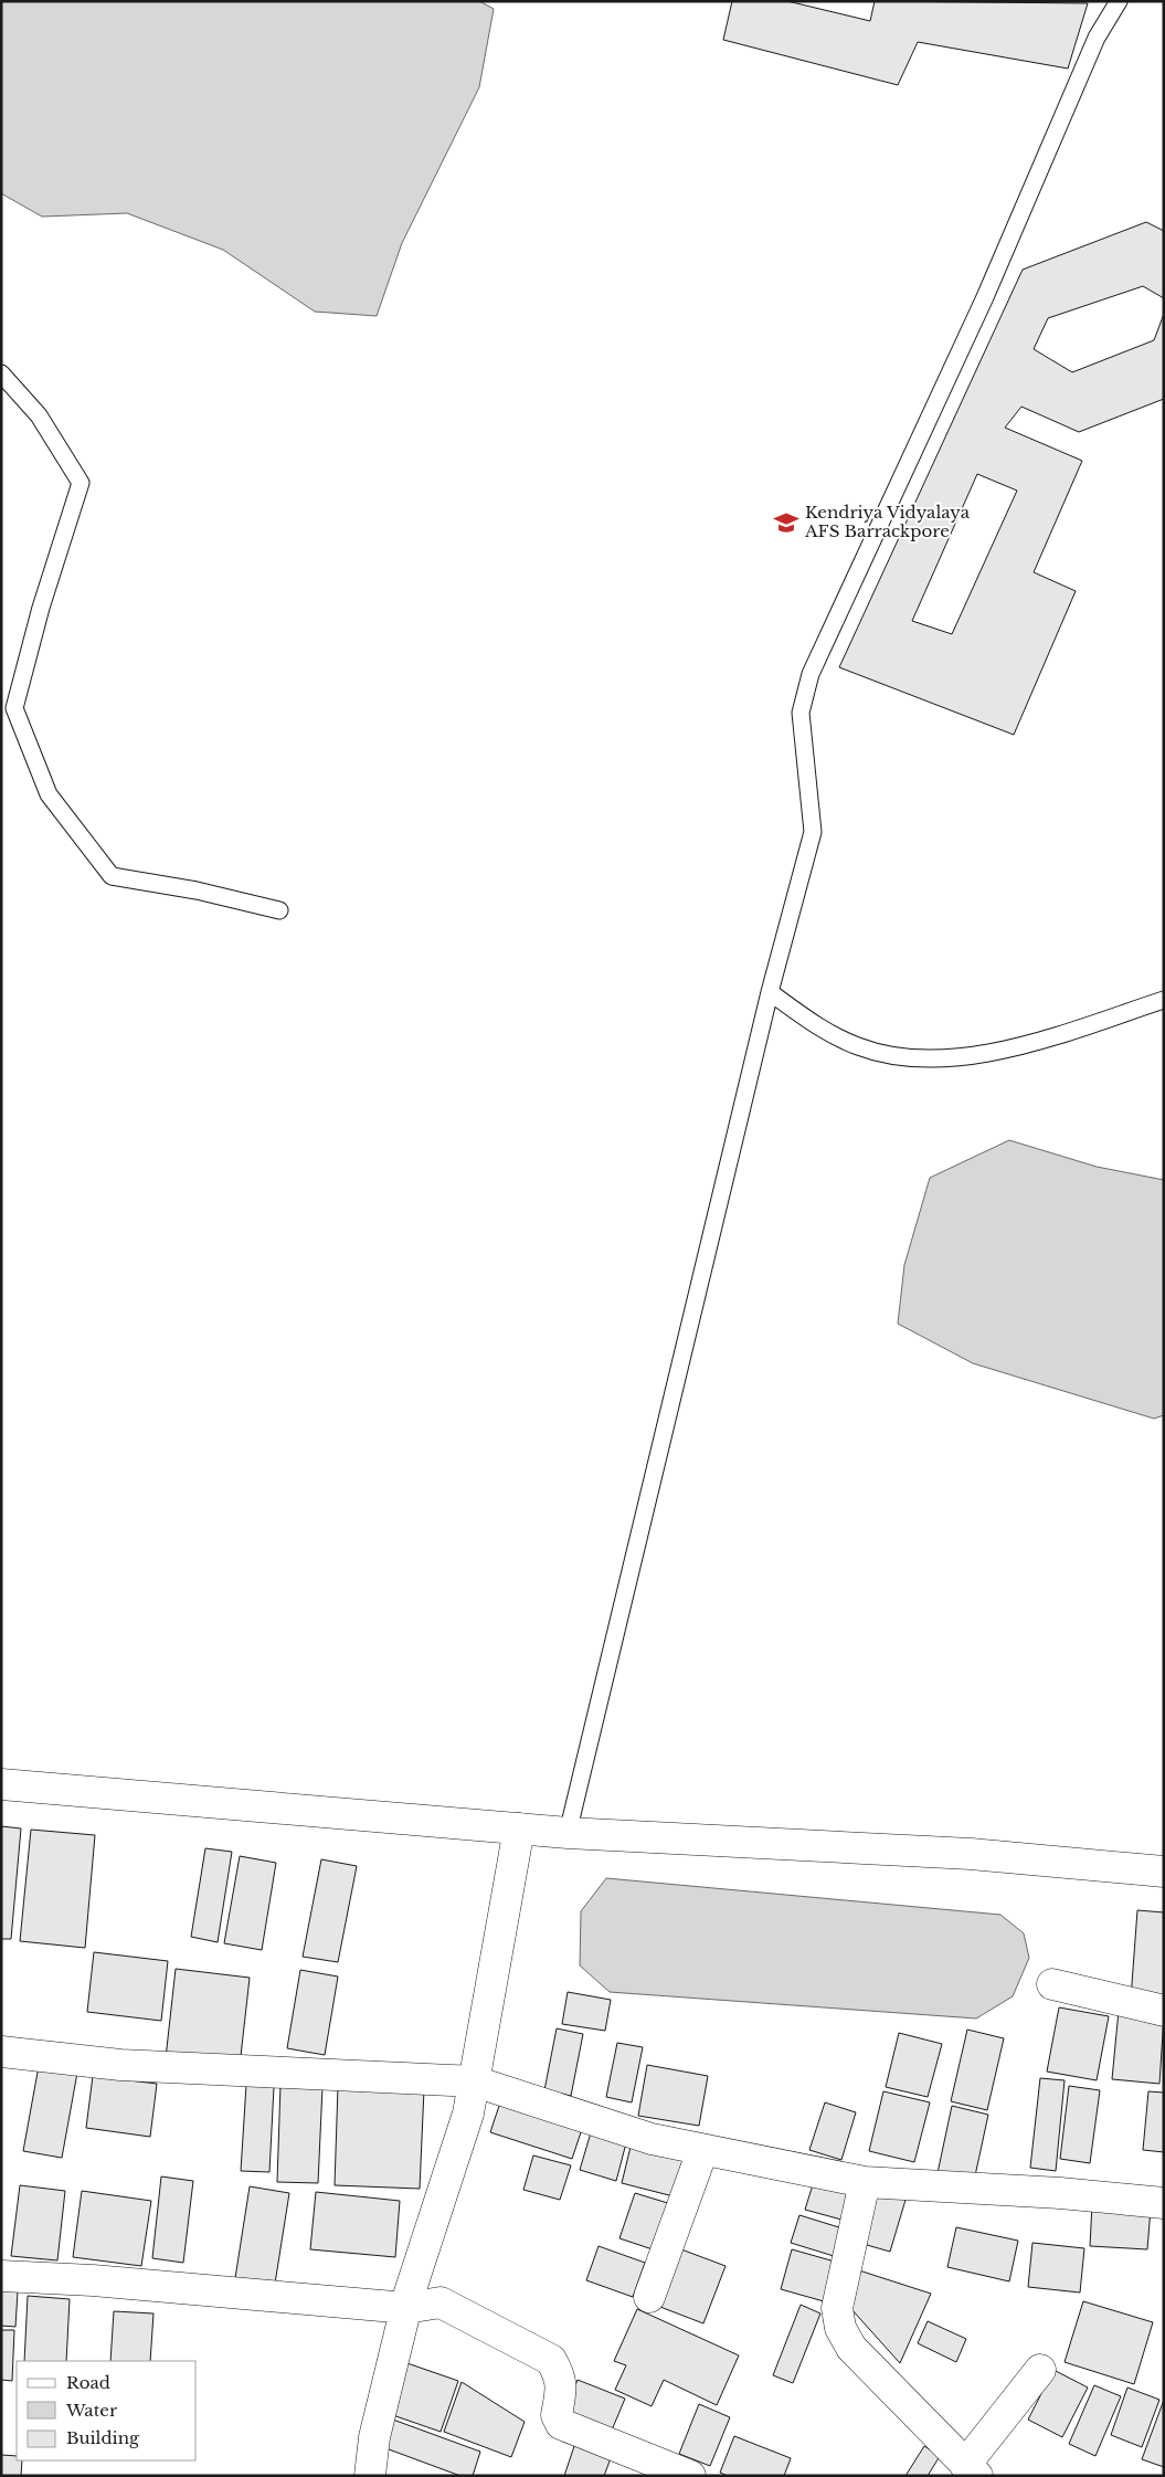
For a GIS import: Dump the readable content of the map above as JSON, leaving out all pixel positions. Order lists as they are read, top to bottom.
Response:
{
  "places": {
    "school or university": ["Kendriya Vidyalaya AFS Barrackpore"]
  },
  "legend": ["Road", "Water", "Building"]
}
